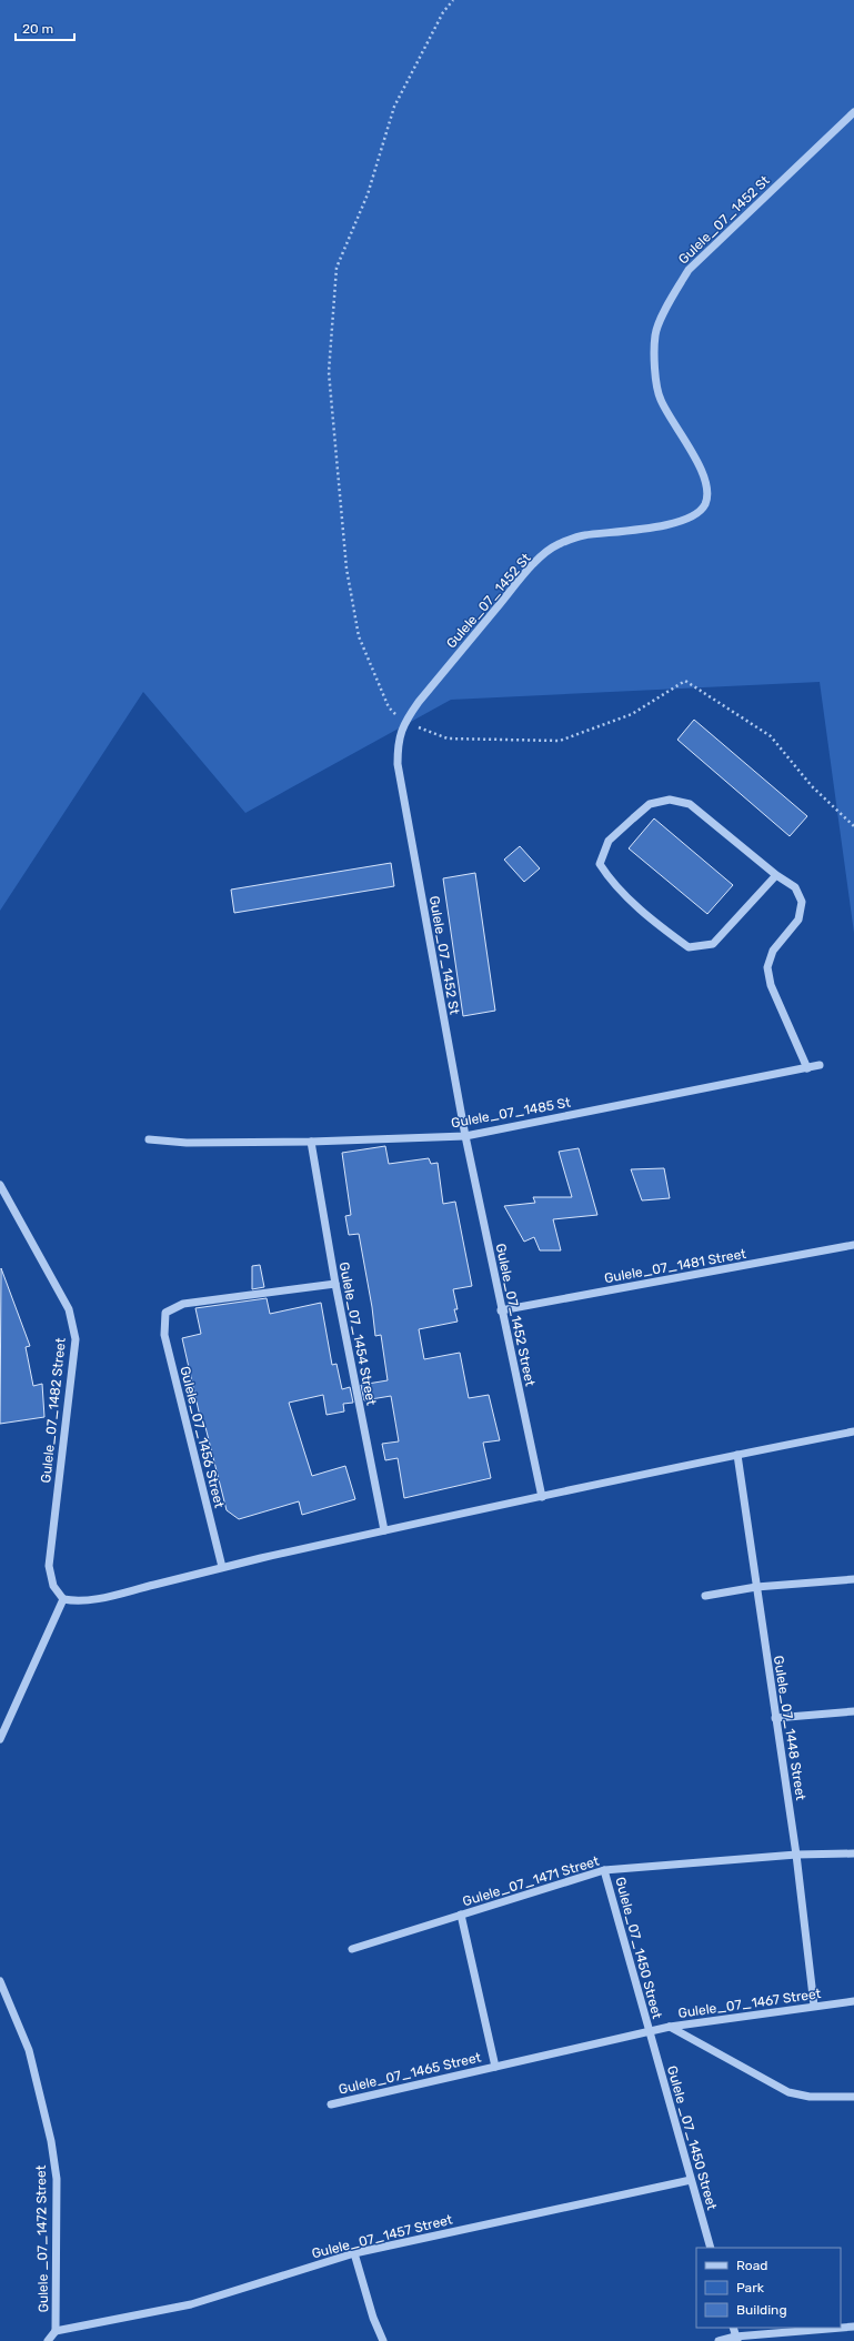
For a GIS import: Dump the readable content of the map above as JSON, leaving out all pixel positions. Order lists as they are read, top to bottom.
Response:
{
  "streets": {
    "street": [
      "Gulele_07_1452 St",
      "Gulele_07_1485 St",
      "Gulele_07_1481 Street",
      "Gulele_07_1452 Street",
      "Gulele_07_1454 Street",
      "Gulele_07_1482 Street",
      "Gulele_07_1456 Street",
      "Gulele_07_1448 Street",
      "Gulele_07_1471 Street",
      "Gulele_07_1450 Street",
      "Gulele_07_1467 Street",
      "Gulele_07_1465 Street",
      "Gulele _07_1450 Street",
      "Gulele_07_1457 Street",
      "Gulele _07_1472 Street"
    ]
  },
  "crossings": [
    ["Gulele_07_1452 St", "Gulele_07_1485 St"],
    ["Gulele_07_1452 St", "Gulele_07_1452 Street"],
    ["Gulele_07_1485 St", "Gulele_07_1452 Street"],
    ["Gulele_07_1485 St", "Gulele_07_1454 Street"],
    ["Gulele_07_1481 Street", "Gulele_07_1452 Street"],
    ["Gulele_07_1454 Street", "Gulele_07_1456 Street"],
    ["Gulele_07_1448 Street", "Gulele_07_1471 Street"],
    ["Gulele_07_1448 Street", "Gulele_07_1467 Street"],
    ["Gulele_07_1471 Street", "Gulele_07_1450 Street"],
    ["Gulele_07_1471 Street", "Gulele_07_1465 Street"],
    ["Gulele_07_1450 Street", "Gulele_07_1467 Street"],
    ["Gulele_07_1450 Street", "Gulele_07_1465 Street"],
    ["Gulele_07_1450 Street", "Gulele _07_1450 Street"],
    ["Gulele_07_1467 Street", "Gulele_07_1465 Street"],
    ["Gulele_07_1467 Street", "Gulele _07_1450 Street"],
    ["Gulele_07_1465 Street", "Gulele _07_1450 Street"],
    ["Gulele _07_1450 Street", "Gulele_07_1457 Street"],
    ["Gulele_07_1457 Street", "Gulele _07_1472 Street"]
  ],
  "legend": ["Road", "Park", "Building"],
  "scale_bar": "20 m"
}
